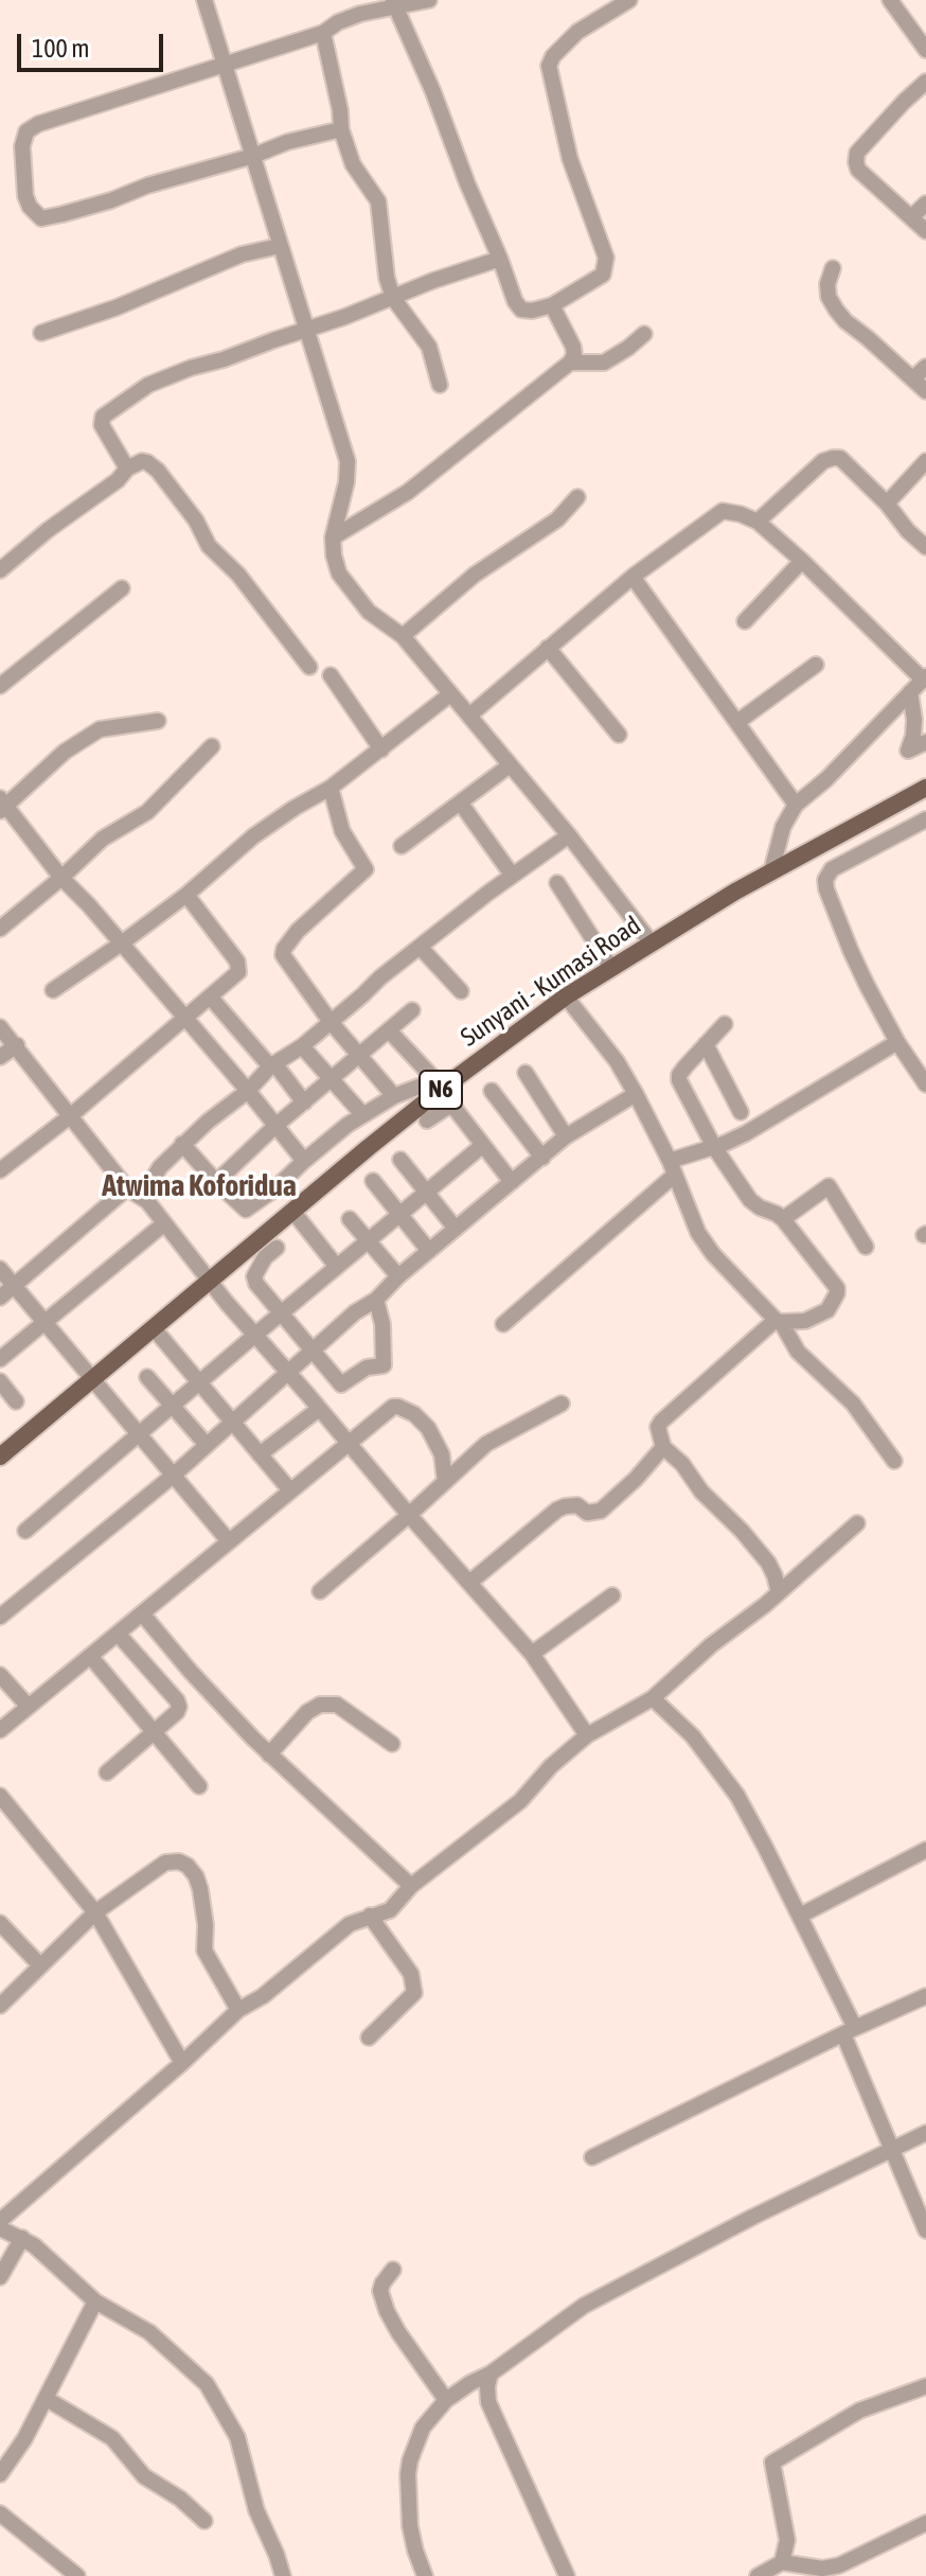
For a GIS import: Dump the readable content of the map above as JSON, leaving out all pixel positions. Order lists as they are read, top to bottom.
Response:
{
  "streets": {
    "main road": ["Sunyani - Kumasi Road", "N6"]
  },
  "districts": ["Atwima Koforidua"],
  "scale_bar": "100 m"
}
